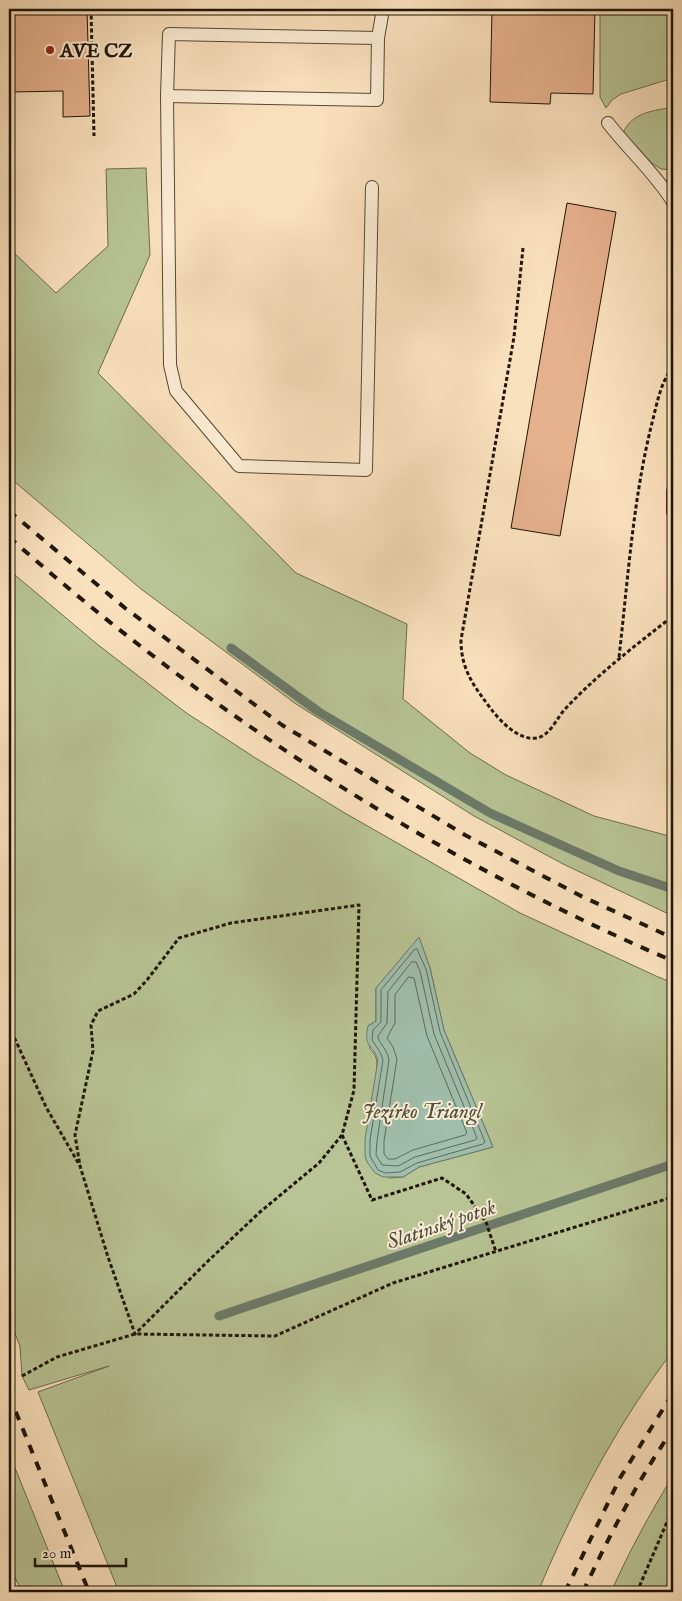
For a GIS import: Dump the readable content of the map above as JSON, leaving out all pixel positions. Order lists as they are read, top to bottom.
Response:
{
  "water": ["Jezírko Triangl", "Slatinský potok"],
  "places": ["AVE CZ"],
  "scale_bar": "20 m"
}
